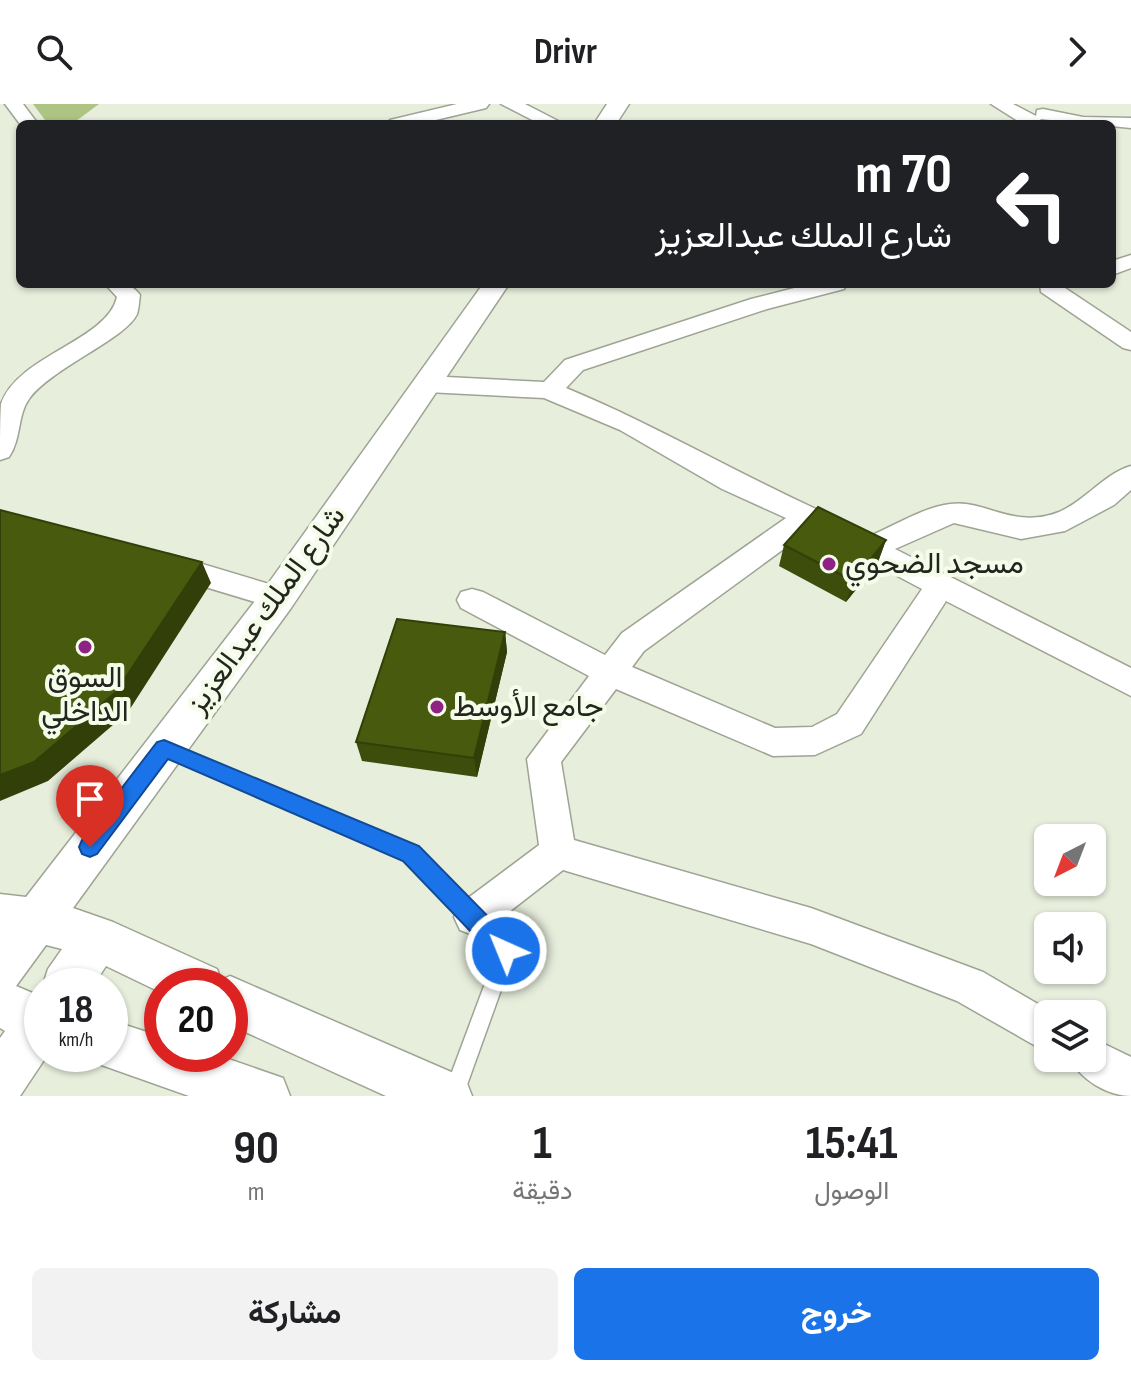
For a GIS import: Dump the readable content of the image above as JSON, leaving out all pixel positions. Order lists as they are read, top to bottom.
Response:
{
  "streets": {
    "street": ["شارع الملك عبدالعزيز"]
  },
  "places": ["مسجد الضحوي", "السوق الداخلي", "جامع الأوسط"],
  "north": "bottom left",
  "page": {
    "header": "Drivr",
    "turn": ["70 m", "شارع الملك عبدالعزيز"],
    "speed": "18 km/h",
    "limit": "20",
    "eta": [
      "15:41",
      "الوصول",
      "1",
      "دقيقة",
      "90",
      "m"
    ],
    "buttons": ["خروج", "مشاركة"]
  }
}
